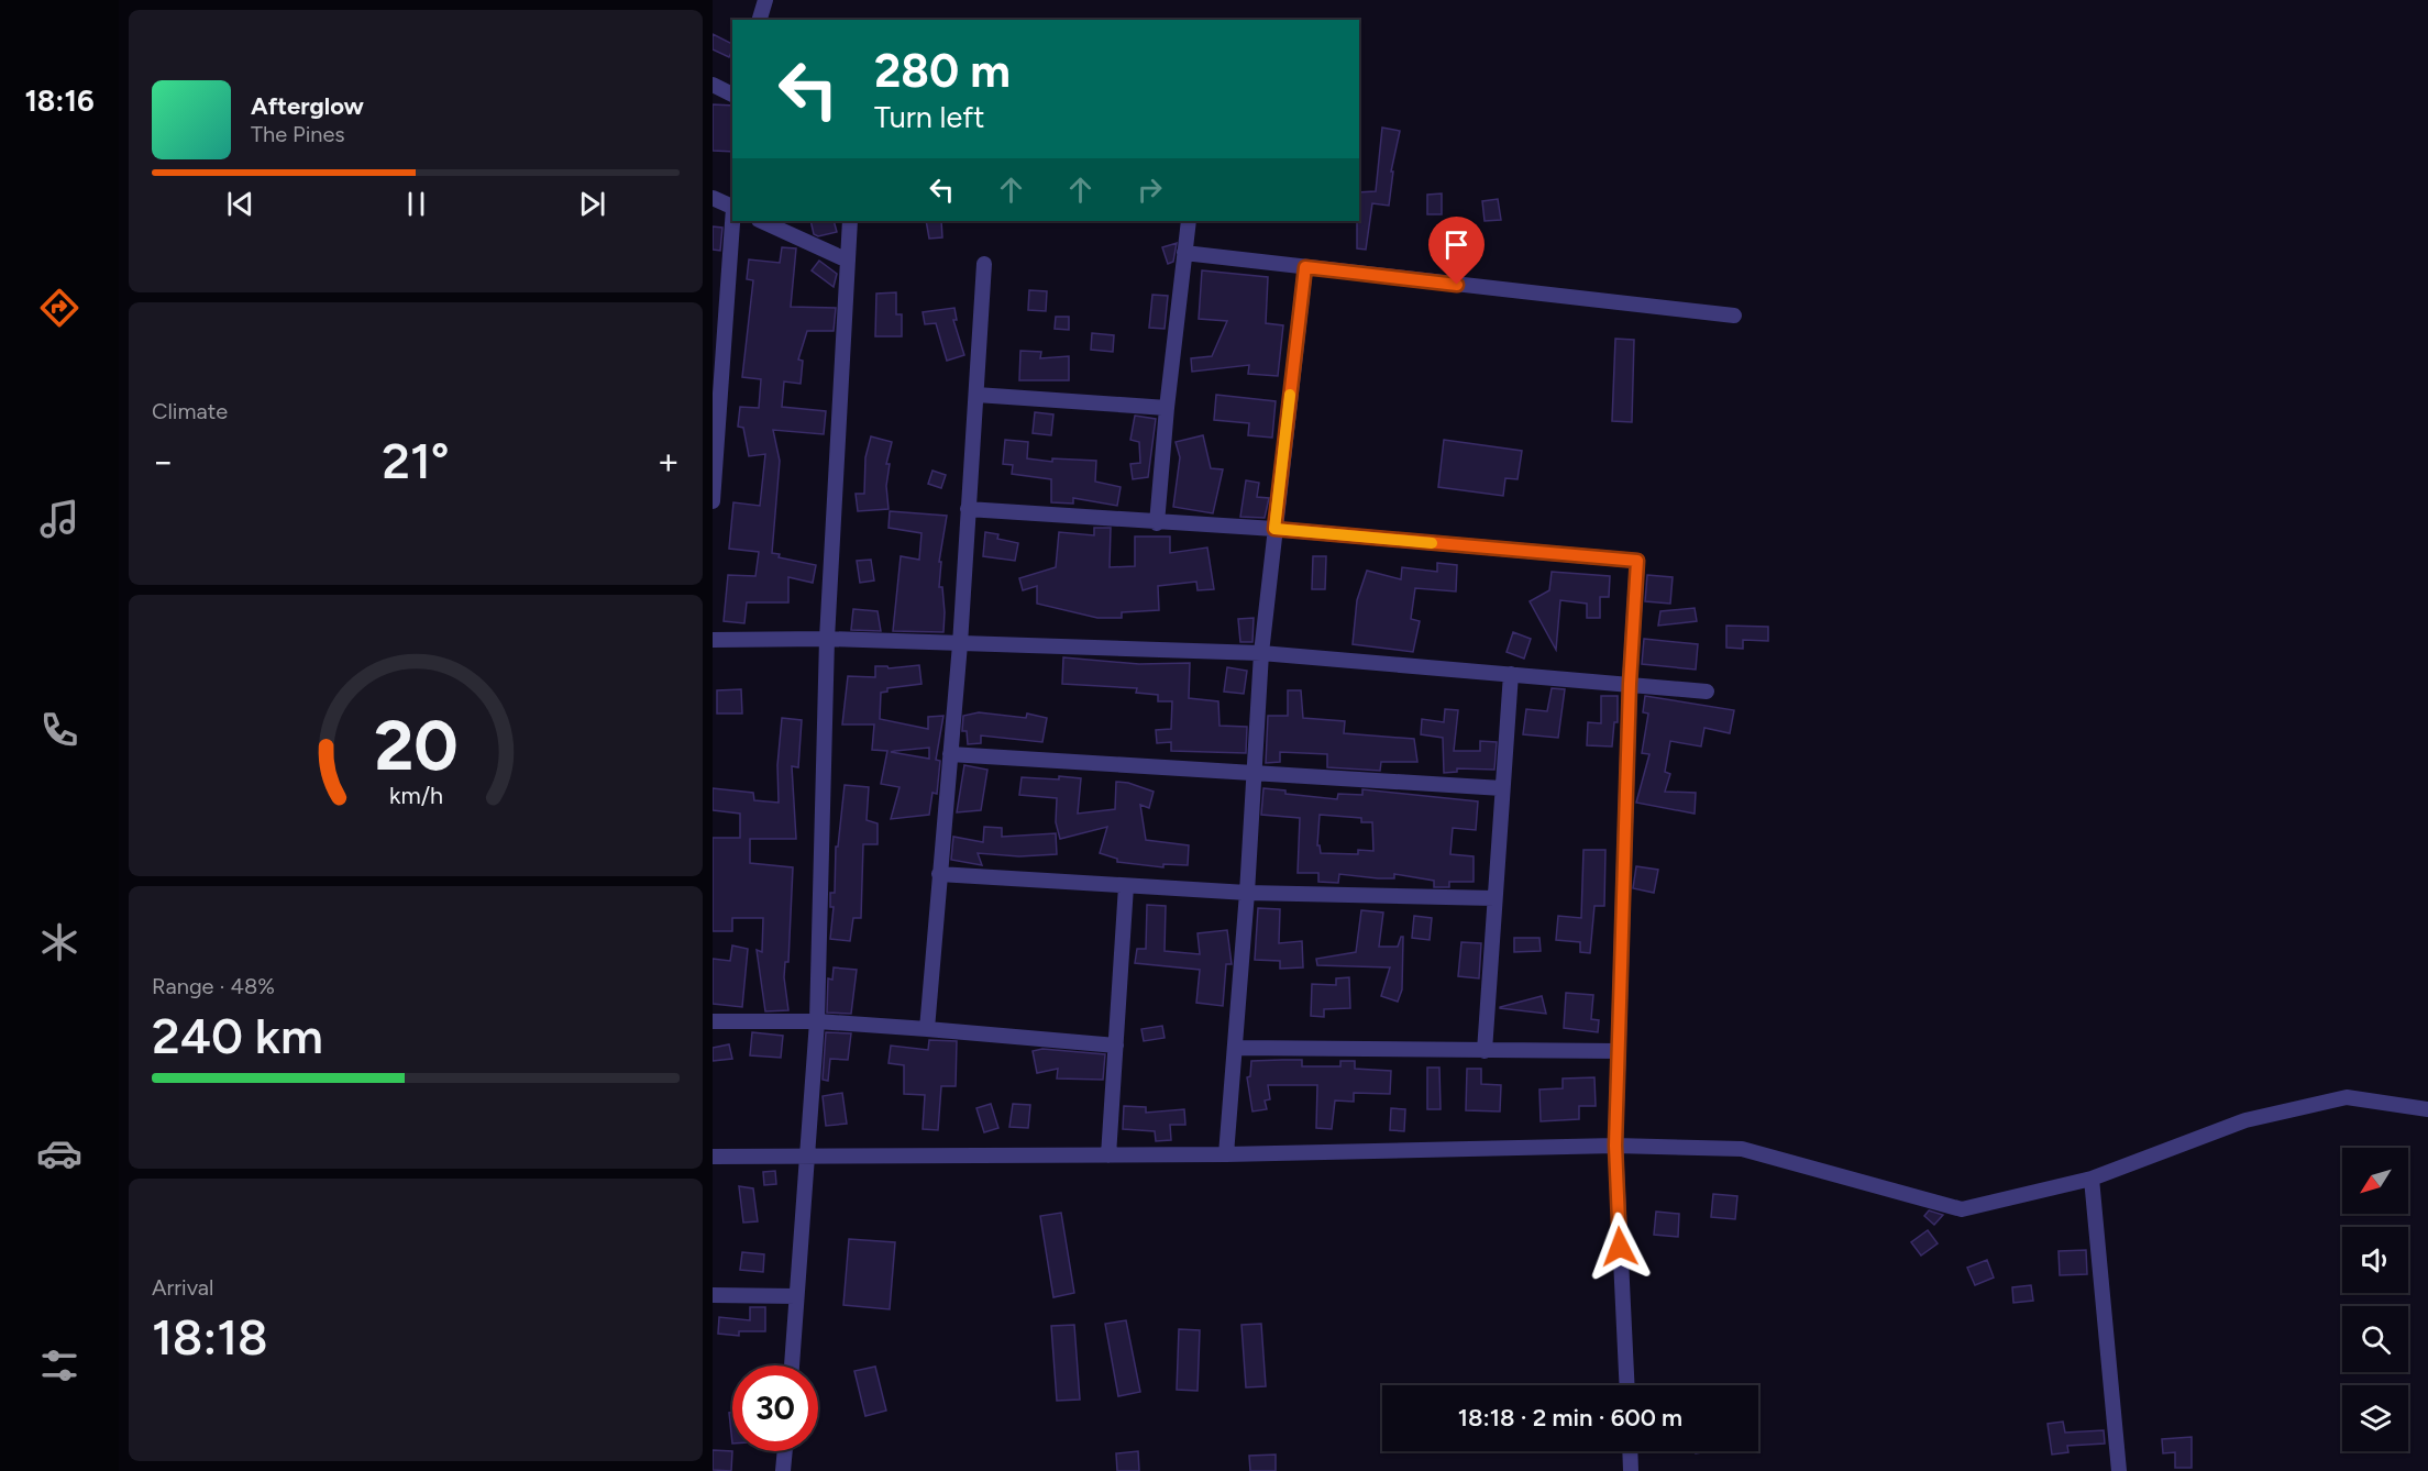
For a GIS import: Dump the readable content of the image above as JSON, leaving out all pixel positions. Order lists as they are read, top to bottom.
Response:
{
  "north": "bottom left",
  "page": {
    "tabs": "18:16",
    "turn": ["280 m", "Turn left"],
    "song": ["Afterglow", "The Pines"],
    "tile": [
      "Climate",
      ["Range · 48%", "240 km"],
      ["Arrival", "18:18"]
    ],
    "heat": ["−", "21°", "+"],
    "limit": "30",
    "trip": "18:18 · 2 min · 600 m",
    "gauge": ["20", "km/h"]
  }
}
